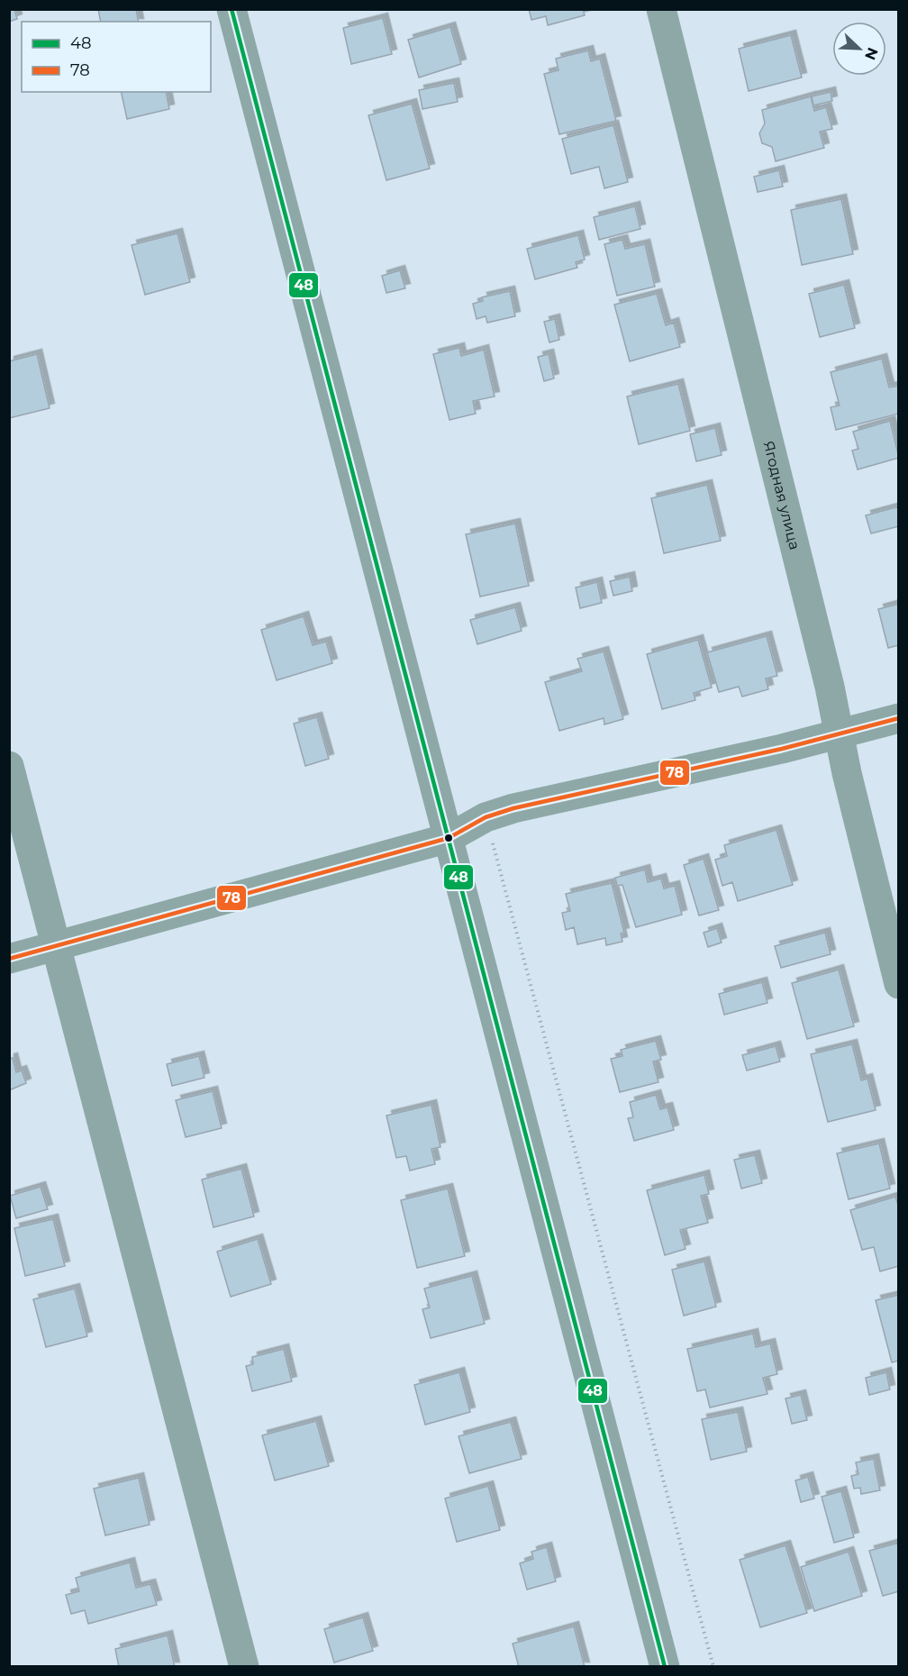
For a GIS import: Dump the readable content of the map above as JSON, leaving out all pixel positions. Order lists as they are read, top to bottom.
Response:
{
  "streets": {
    "street": ["Ягодная улица"]
  },
  "lines": ["transit line 48", "transit line 78"],
  "legend": ["48", "78"],
  "north": "bottom right"
}
